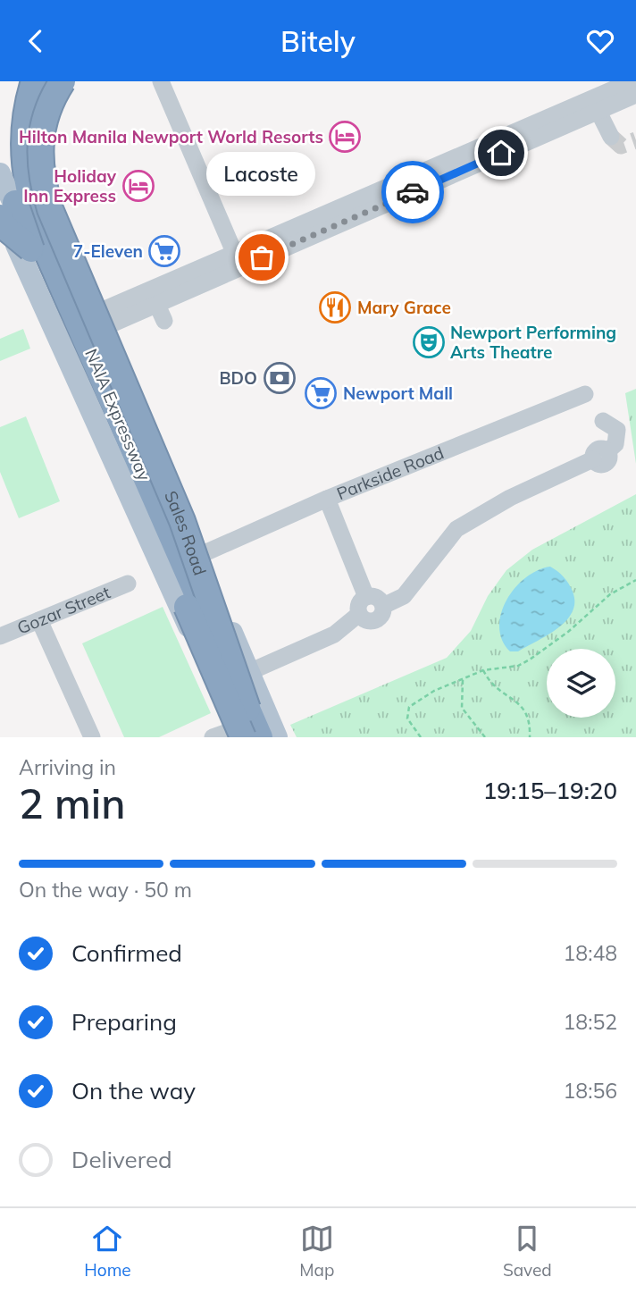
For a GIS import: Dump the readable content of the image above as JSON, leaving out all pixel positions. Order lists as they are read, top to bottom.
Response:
{
  "streets": {
    "highway": ["NAIA Expressway"],
    "main road": ["Sales Road"],
    "street": ["Parkside Road", "Gozar Street"]
  },
  "crossings": [
    ["NAIA Expressway", "Sales Road"],
    ["Parkside Road", "Sales Road"]
  ],
  "places": {
    "hotel": ["Hilton Manila Newport World Resorts", "Holiday Inn Express"],
    "supermarket": ["7-Eleven", "Newport Mall"],
    "other": ["Lacoste"],
    "restaurant": ["Mary Grace"],
    "theatre": ["Newport Performing Arts Theatre"],
    "bank": ["BDO"]
  },
  "page": {
    "header": "Bitely",
    "bubble": "Lacoste",
    "heading": ["2 min", "Arriving in", "19:15–19:20"],
    "bar": "On the way · 50 m",
    "list": [
      ["Confirmed", "18:48"],
      ["Preparing", "18:52"],
      ["On the way", "18:56"],
      "Delivered"
    ],
    "tabs": ["Home", "Map", "Saved"]
  }
}
